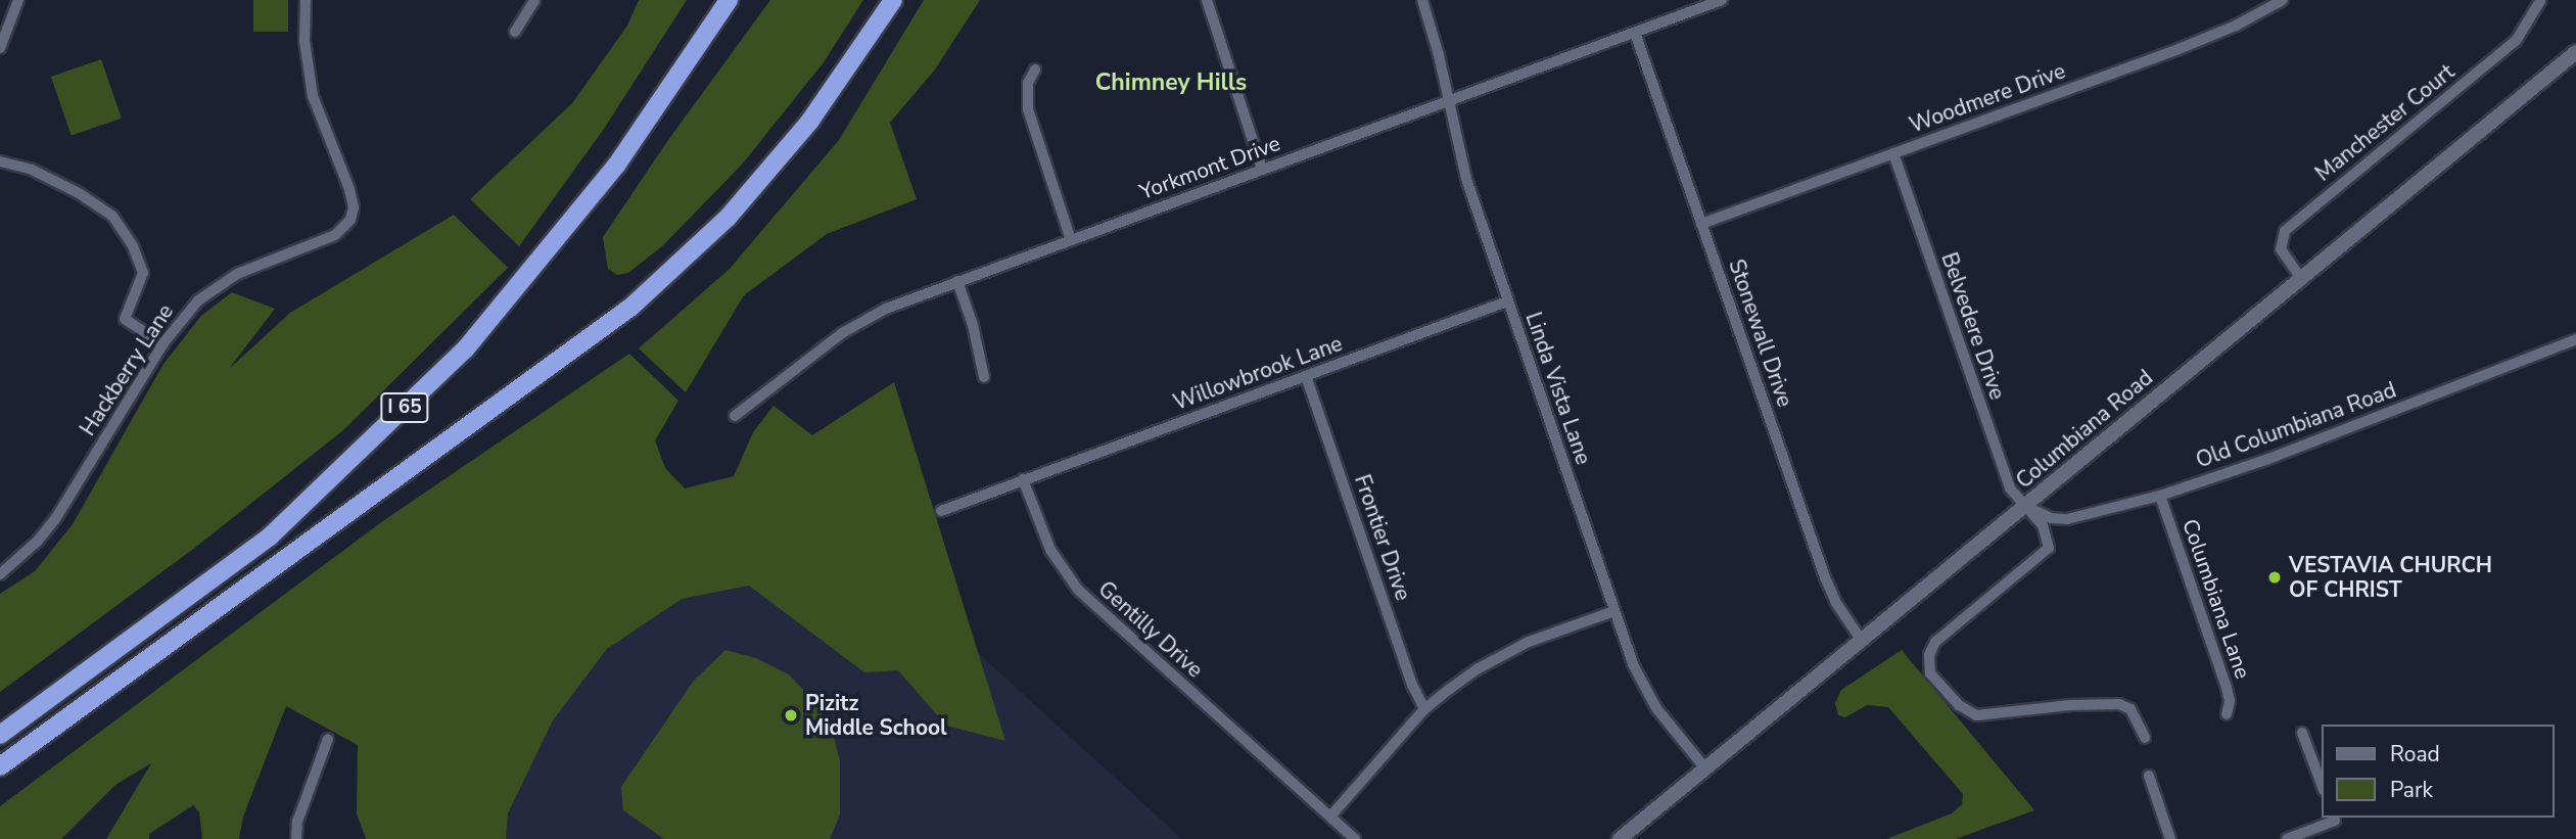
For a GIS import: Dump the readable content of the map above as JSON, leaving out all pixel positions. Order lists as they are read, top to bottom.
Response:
{
  "streets": {
    "highway": ["I 65"],
    "main road": ["Columbiana Road"],
    "street": [
      "Woodmere Drive",
      "Manchester Court",
      "Yorkmont Drive",
      "Belvedere Drive",
      "Stonewall Drive",
      "Hackberry Lane",
      "Willowbrook Lane",
      "Linda Vista Lane",
      "Old Columbiana Road",
      "Frontier Drive",
      "Columbiana Lane",
      "Gentilly Drive"
    ]
  },
  "crossings": [
    ["Woodmere Drive", "Belvedere Drive"],
    ["Woodmere Drive", "Stonewall Drive"],
    ["Manchester Court", "Columbiana Road"],
    ["Yorkmont Drive", "Stonewall Drive"],
    ["Yorkmont Drive", "Linda Vista Lane"],
    ["Belvedere Drive", "Old Columbiana Road"],
    ["Belvedere Drive", "Columbiana Road"],
    ["Stonewall Drive", "Columbiana Road"],
    ["Willowbrook Lane", "Linda Vista Lane"],
    ["Willowbrook Lane", "Frontier Drive"],
    ["Willowbrook Lane", "Gentilly Drive"],
    ["Linda Vista Lane", "Columbiana Road"],
    ["Old Columbiana Road", "Columbiana Road"],
    ["Old Columbiana Road", "Columbiana Lane"]
  ],
  "districts": ["Chimney Hills"],
  "places": ["VESTAVIA CHURCH OF CHRIST", "Pizitz Middle School"],
  "legend": ["Road", "Park"]
}
